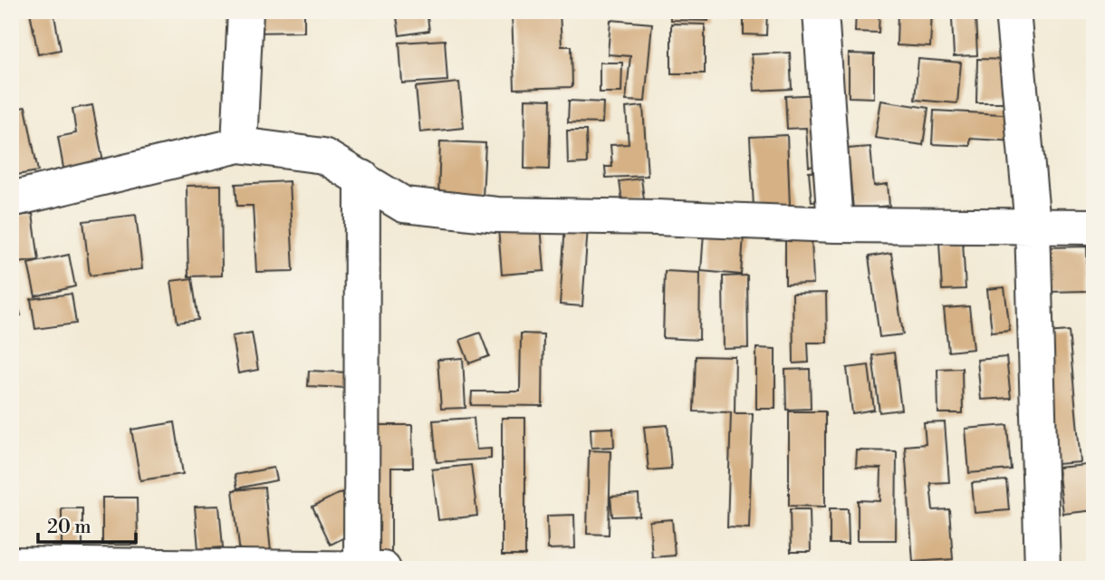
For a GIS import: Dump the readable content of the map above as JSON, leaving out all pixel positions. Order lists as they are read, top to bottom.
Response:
{
  "scale_bar": "20 m"
}
